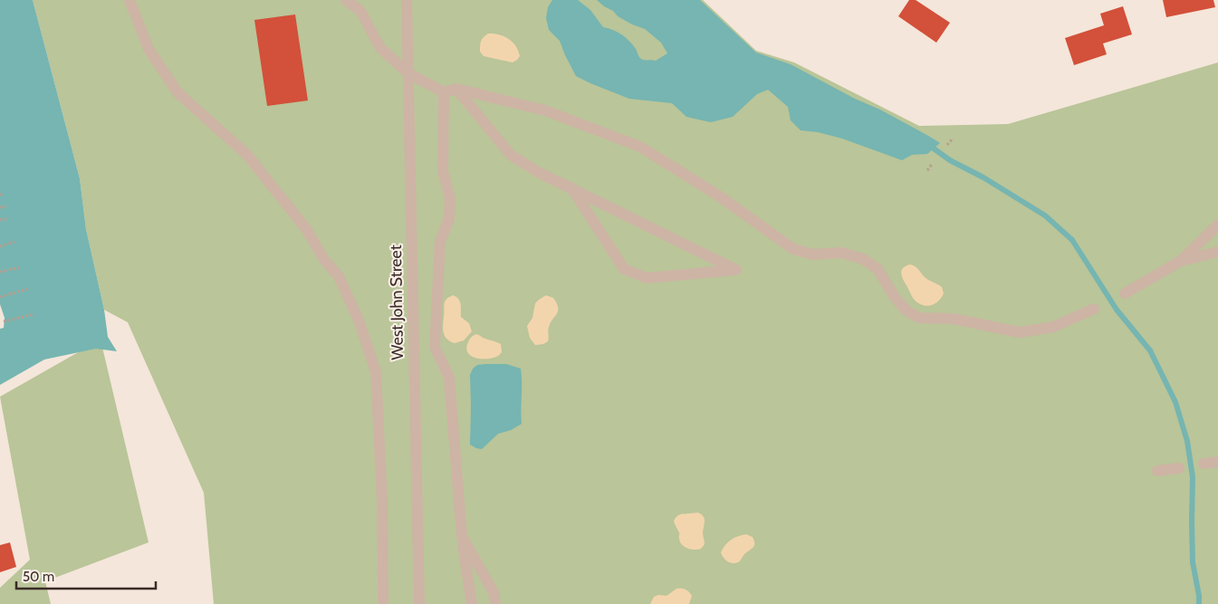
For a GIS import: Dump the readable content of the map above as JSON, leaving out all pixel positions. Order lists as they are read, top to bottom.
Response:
{
  "streets": {
    "street": ["West John Street"]
  },
  "scale_bar": "50 m"
}
